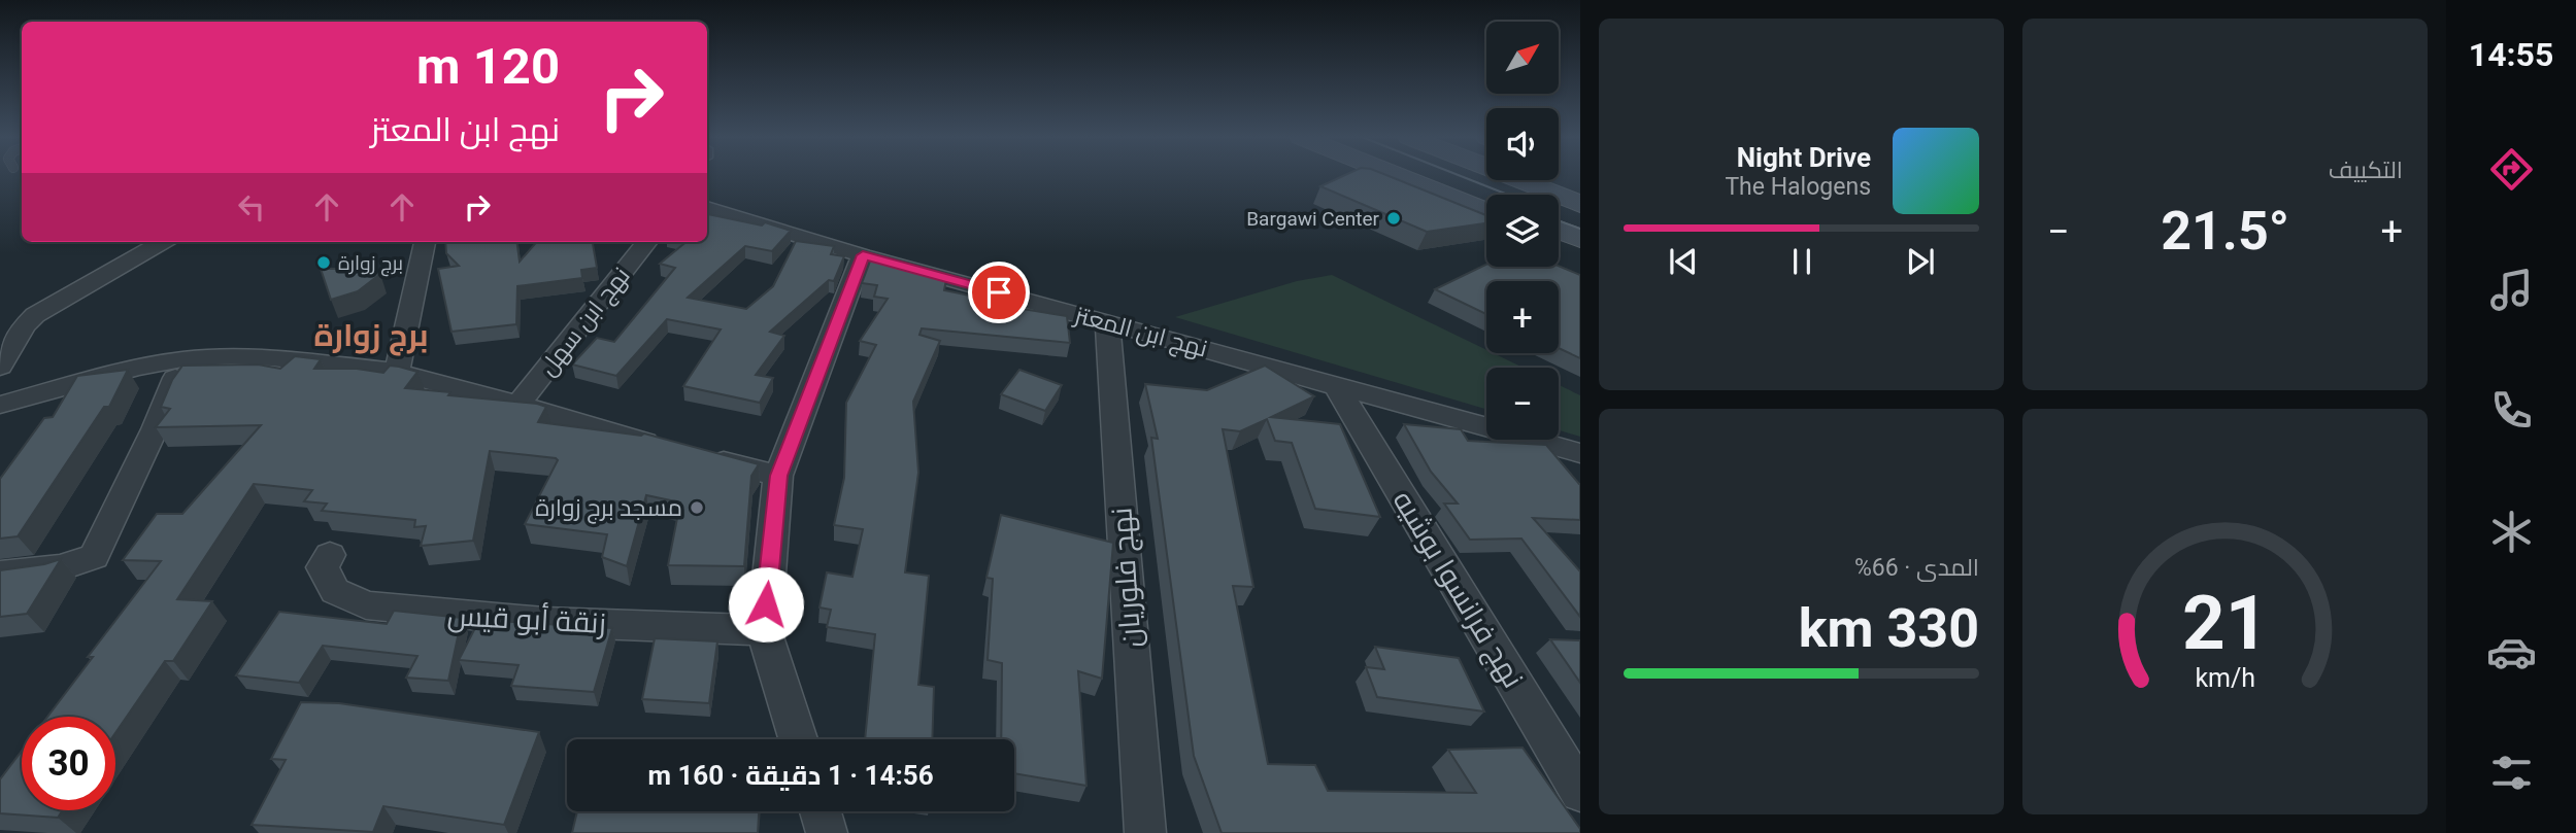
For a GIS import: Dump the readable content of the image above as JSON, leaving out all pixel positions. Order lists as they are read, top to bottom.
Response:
{
  "streets": {
    "street": [
      "نهج ابن سهل",
      "نهج ابن المعتز",
      "نهج فلوريان",
      "نهج فرانسوا بوشيه",
      "زنقة أبو قيس"
    ]
  },
  "crossings": [
    ["نهج ابن المعتز", "نهج فلوريان"],
    ["نهج ابن المعتز", "نهج فرانسوا بوشيه"]
  ],
  "districts": ["برج زوارة"],
  "places": ["Bargawi Center", "برج زوارة", "مسجد برج زوارة"],
  "north": "top right",
  "page": {
    "tabs": "14:55",
    "tile": [
      "التكييف",
      ["المدى · 66%", "330 km"]
    ],
    "map_buttons": ["+", "−"],
    "turn": ["120 m", "نهج ابن المعتز"],
    "song": ["Night Drive", "The Halogens"],
    "heat": ["−", "21.5°", "+"],
    "limit": "30",
    "trip": "14:56 · 1 دقيقة · 160 m",
    "gauge": ["21", "km/h"]
  }
}
